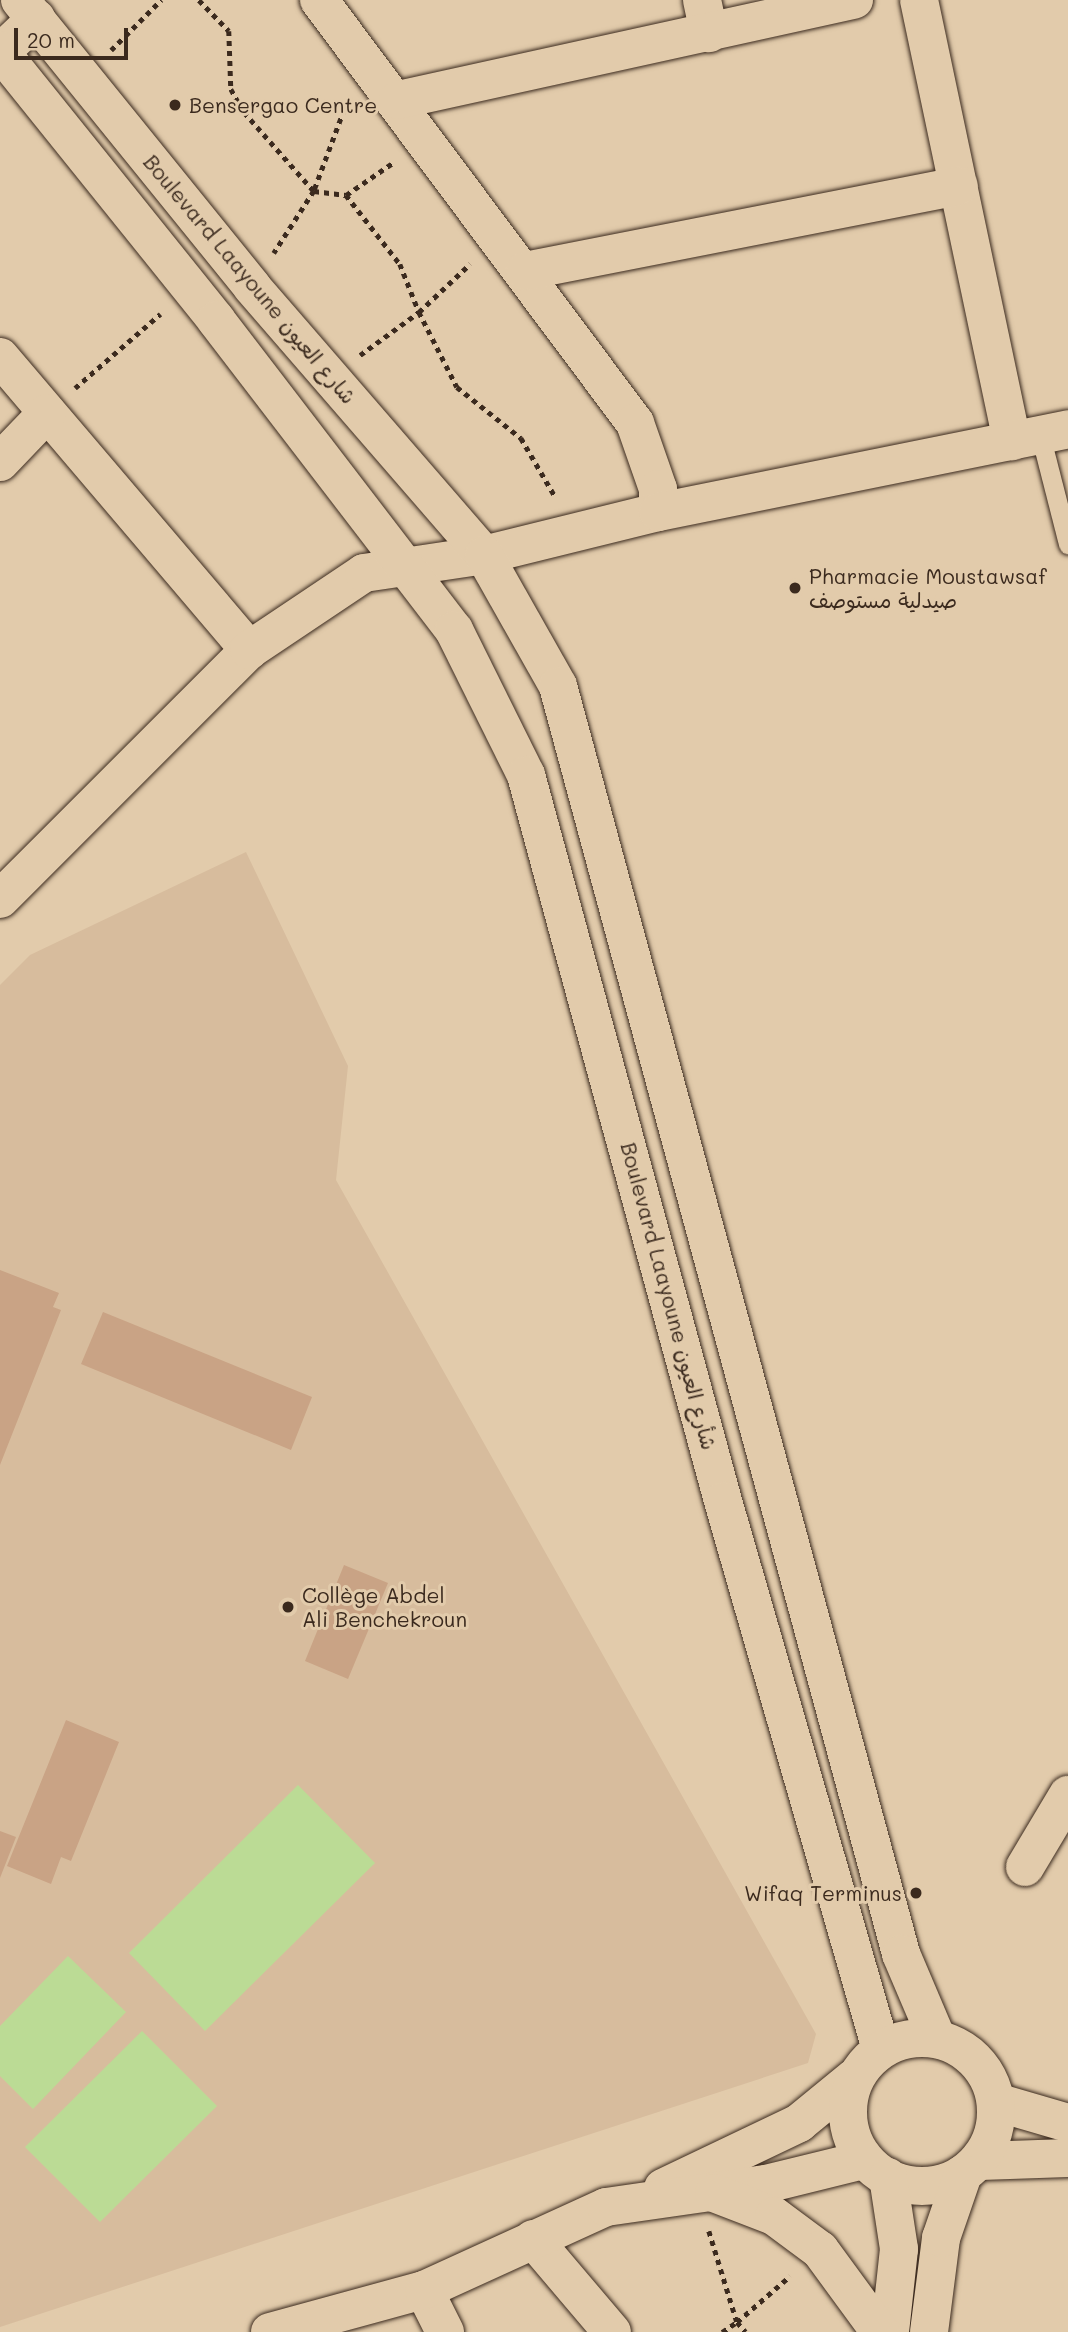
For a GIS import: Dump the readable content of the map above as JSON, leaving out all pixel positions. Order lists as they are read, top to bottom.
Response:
{
  "streets": {
    "street": ["Boulevard Laayoune شارع العيون", "Boulevard Laayoune شأرع العيون"]
  },
  "places": [
    "Bensergao Centre",
    "Pharmacie Moustawsaf صيدلية مستوصف",
    "Collège Abdel Ali Benchekroun",
    "Wifaq Terminus"
  ],
  "scale_bar": "20 m"
}
